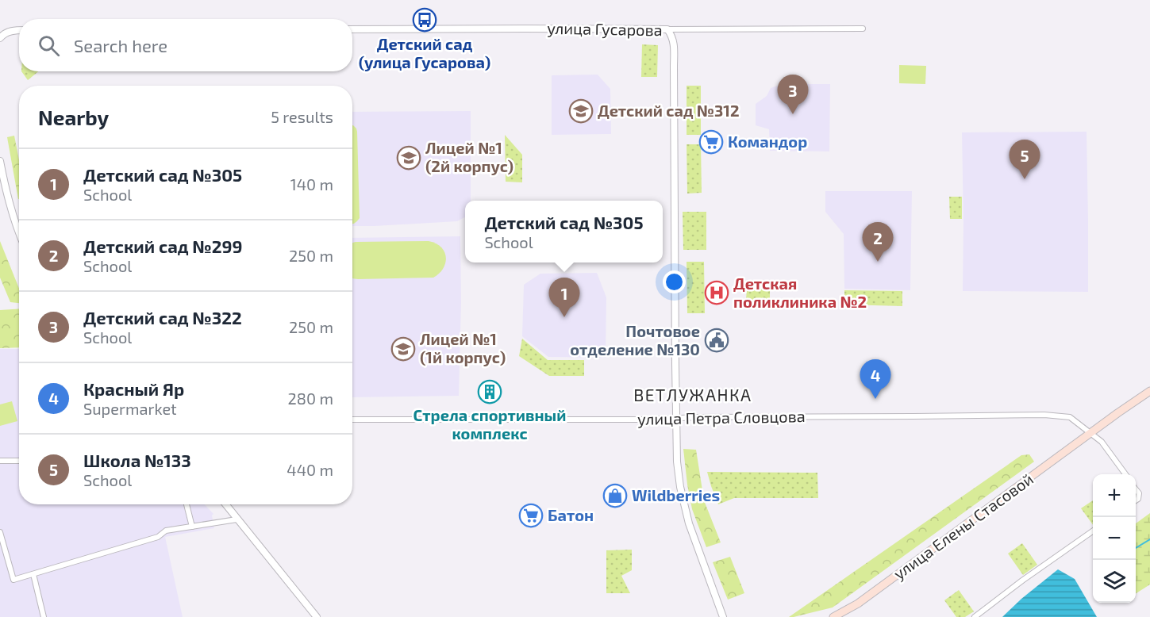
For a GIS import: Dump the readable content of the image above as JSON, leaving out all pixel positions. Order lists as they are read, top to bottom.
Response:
{
  "streets": {
    "main road": ["улица Елены Стасовой"],
    "street": ["улица Гусарова", "улица Петра Словцова"]
  },
  "crossings": [
    ["улица Петра Словцова", "улица Елены Стасовой"]
  ],
  "districts": ["ВЕТЛУЖАНКА"],
  "places": {
    "bus stop": ["Детский сад (улица Гусарова)"],
    "school or university": ["Детский сад №312", "Лицей №1 (2й корпус)", "Лицей №1 (1й корпус)"],
    "supermarket": ["Командор", "Батон"],
    "hospital": ["Детская поликлиника №2"],
    "public building": ["Почтовое отделение №130"],
    "building": ["Стрела спортивный комплекс"],
    "shop": ["Wildberries"]
  },
  "page": {
    "search": "Search here",
    "pins": [
      "3",
      "5",
      "2",
      "1",
      "4"
    ],
    "heading": ["Nearby", "5 results"],
    "list": [
      {
        "mark": "1",
        "name": "Детский сад №305",
        "note": "School",
        "value": "140 m"
      },
      {
        "mark": "2",
        "name": "Детский сад №299",
        "note": "School",
        "value": "250 m"
      },
      {
        "mark": "3",
        "name": "Детский сад №322",
        "note": "School",
        "value": "250 m"
      },
      {
        "mark": "4",
        "name": "Красный Яр",
        "note": "Supermarket",
        "value": "280 m"
      },
      {
        "mark": "5",
        "name": "Школа №133",
        "note": "School",
        "value": "440 m"
      }
    ],
    "popup": ["Детский сад №305", "School"],
    "map_buttons": ["+", "−"]
  }
}
